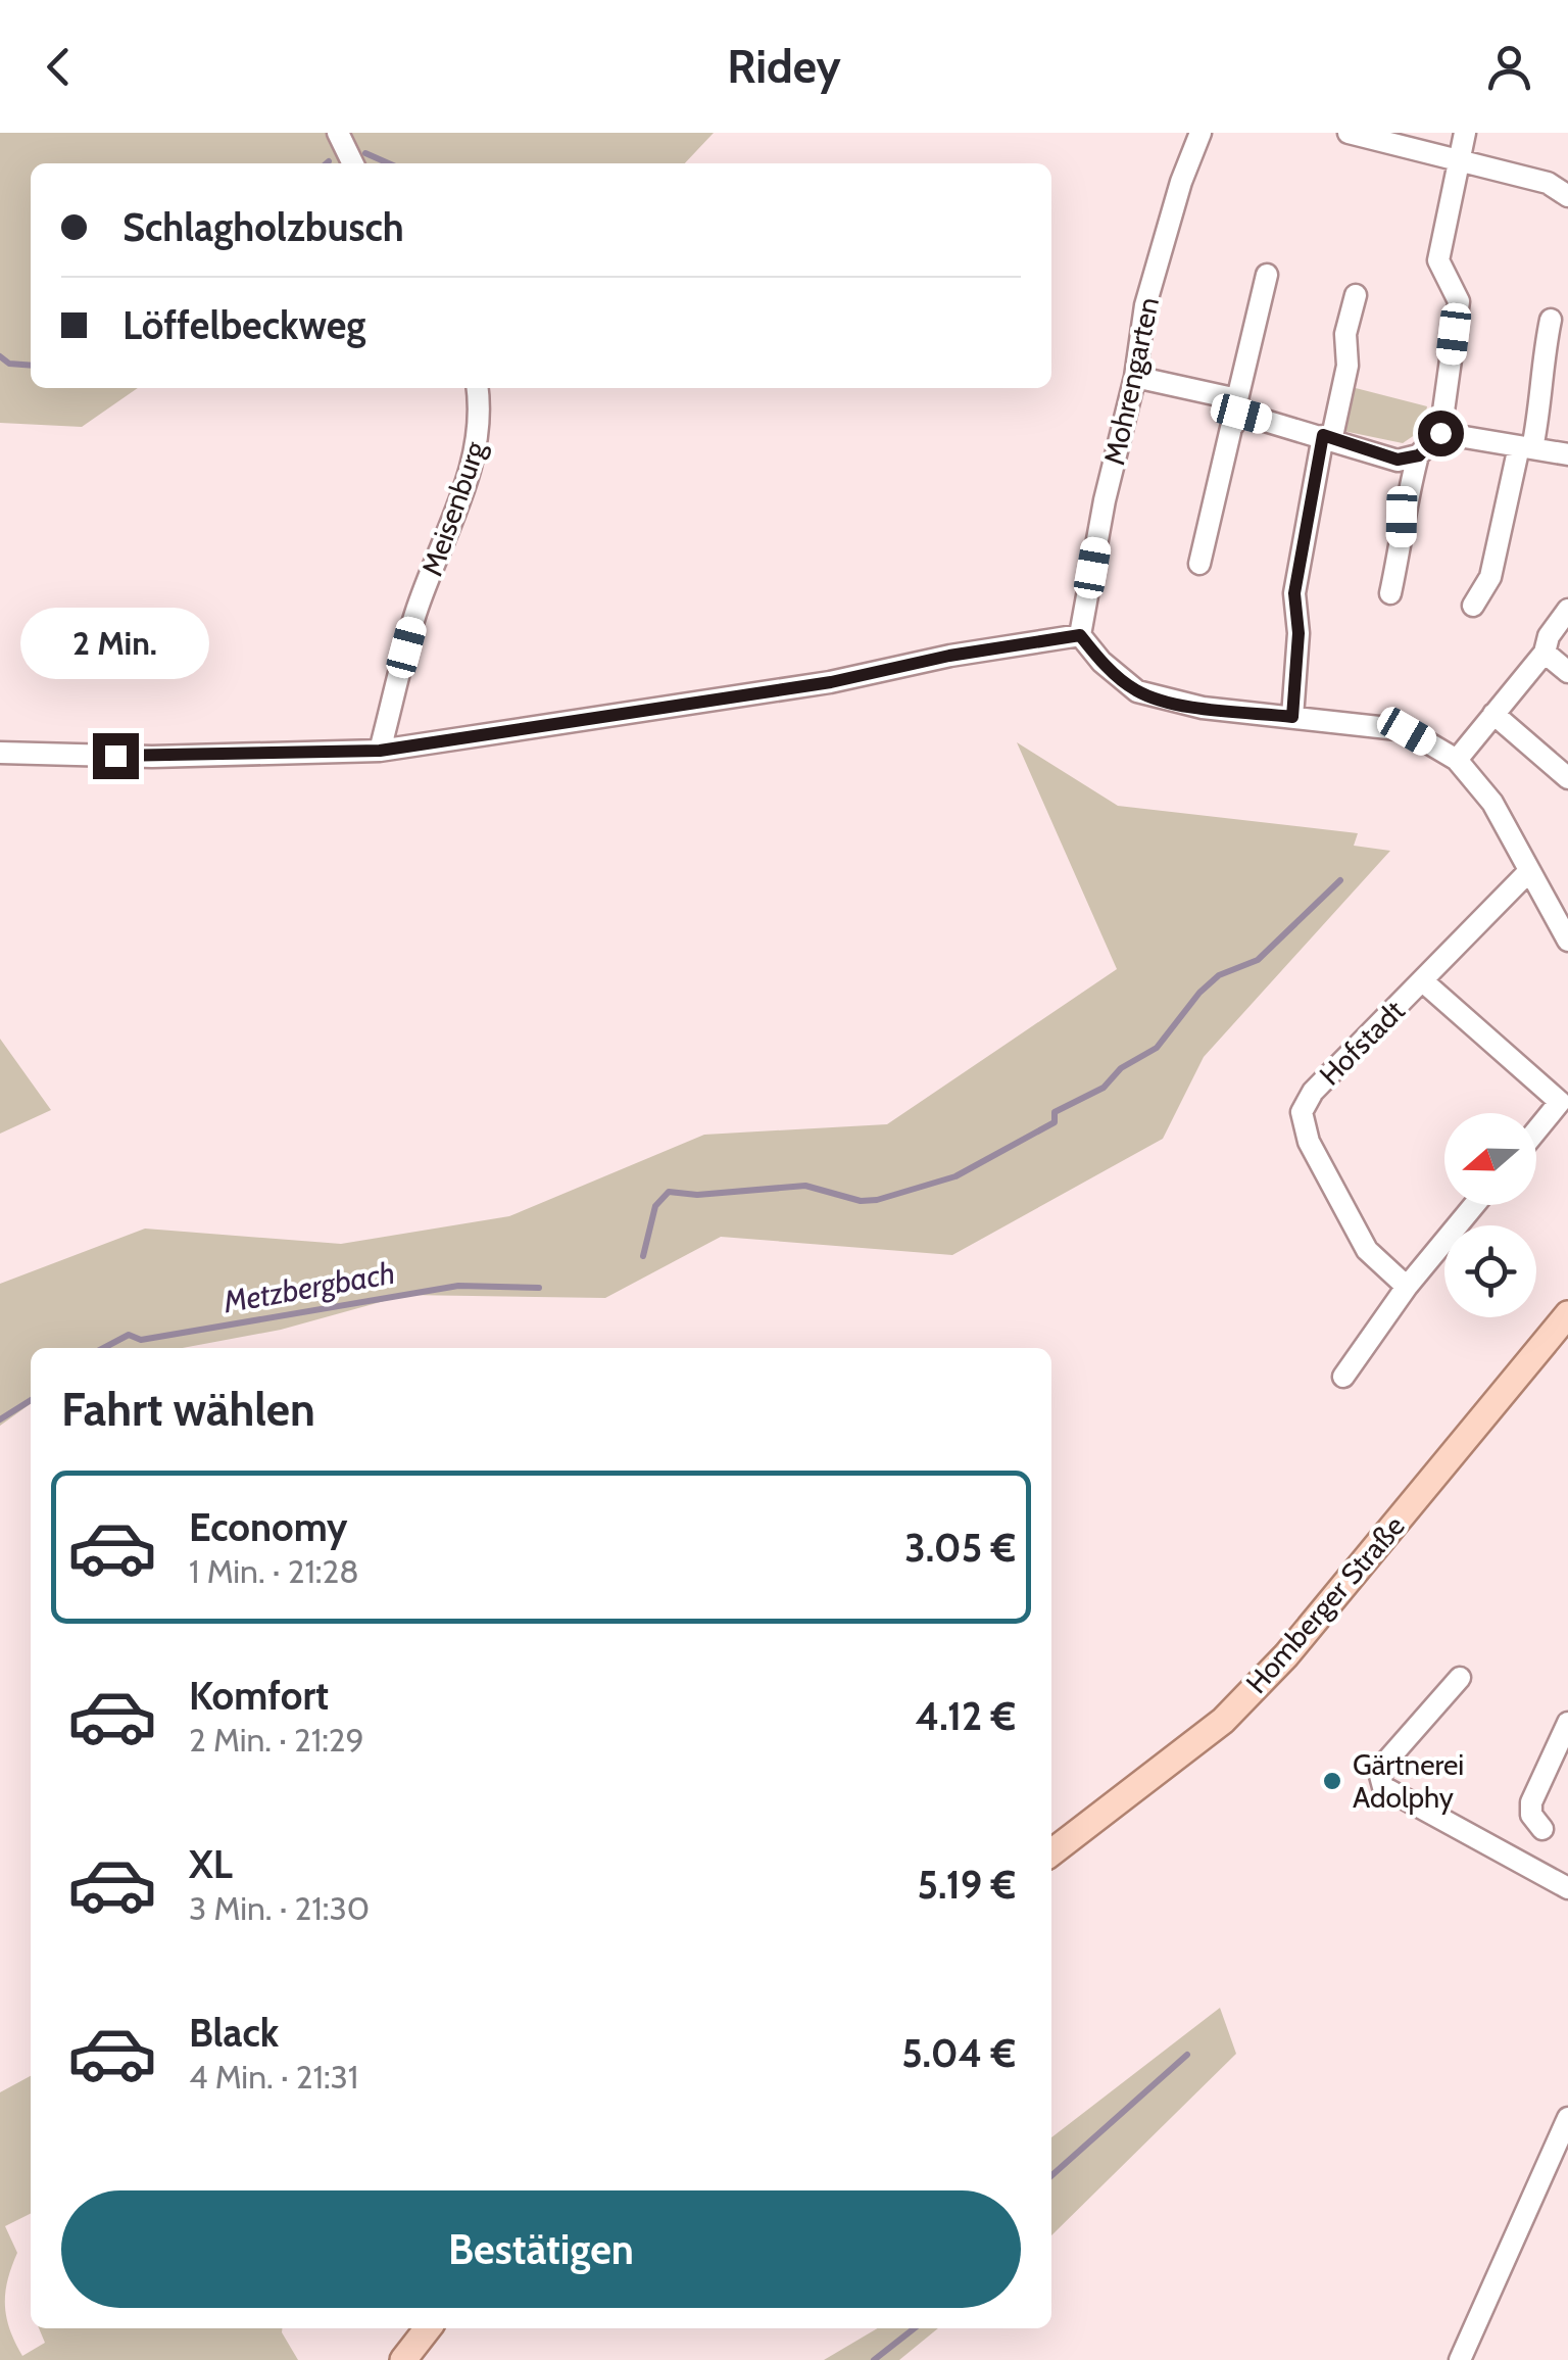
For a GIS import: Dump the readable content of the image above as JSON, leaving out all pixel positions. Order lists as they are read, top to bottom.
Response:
{
  "streets": {
    "main road": ["Homberger Straße"],
    "street": ["Mohrengarten", "Meisenburg", "Hofstadt"]
  },
  "water": ["Metzbergbach"],
  "places": ["Gärtnerei Adolphy"],
  "north": "left",
  "page": {
    "header": "Ridey",
    "banner": ["Schlagholzbusch", "Löffelbeckweg"],
    "bubble": "2 Min.",
    "heading": "Fahrt wählen",
    "list": [
      {
        "name": "Economy",
        "note": "1 Min. · 21:28",
        "value": "3.05 €"
      },
      {
        "name": "Komfort",
        "note": "2 Min. · 21:29",
        "value": "4.12 €"
      },
      {
        "name": "XL",
        "note": "3 Min. · 21:30",
        "value": "5.19 €"
      },
      {
        "name": "Black",
        "note": "4 Min. · 21:31",
        "value": "5.04 €"
      }
    ],
    "buttons": "Bestätigen"
  }
}
